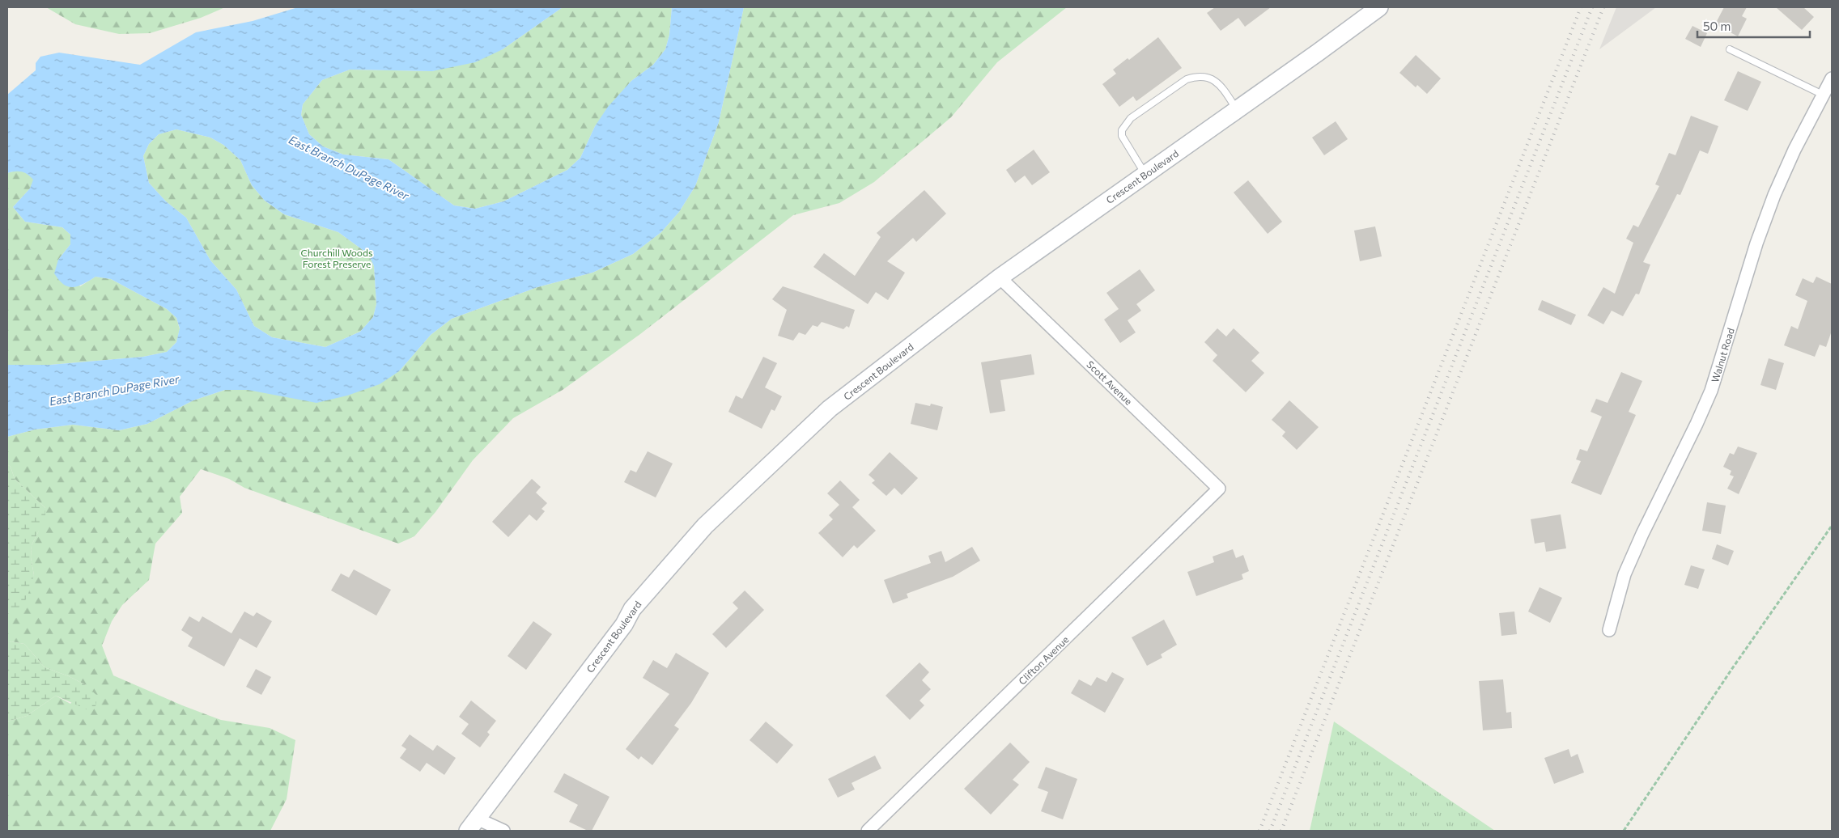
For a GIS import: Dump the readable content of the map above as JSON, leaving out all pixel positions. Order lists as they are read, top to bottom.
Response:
{
  "streets": {
    "street": [
      "Crescent Boulevard",
      "Walnut Road",
      "Scott Avenue",
      "Clifton Avenue"
    ]
  },
  "crossings": [
    ["Crescent Boulevard", "Scott Avenue"],
    ["Scott Avenue", "Clifton Avenue"]
  ],
  "water": ["East Branch DuPage River"],
  "parks": ["Churchill Woods Forest Preserve"],
  "scale_bar": "50 m"
}
